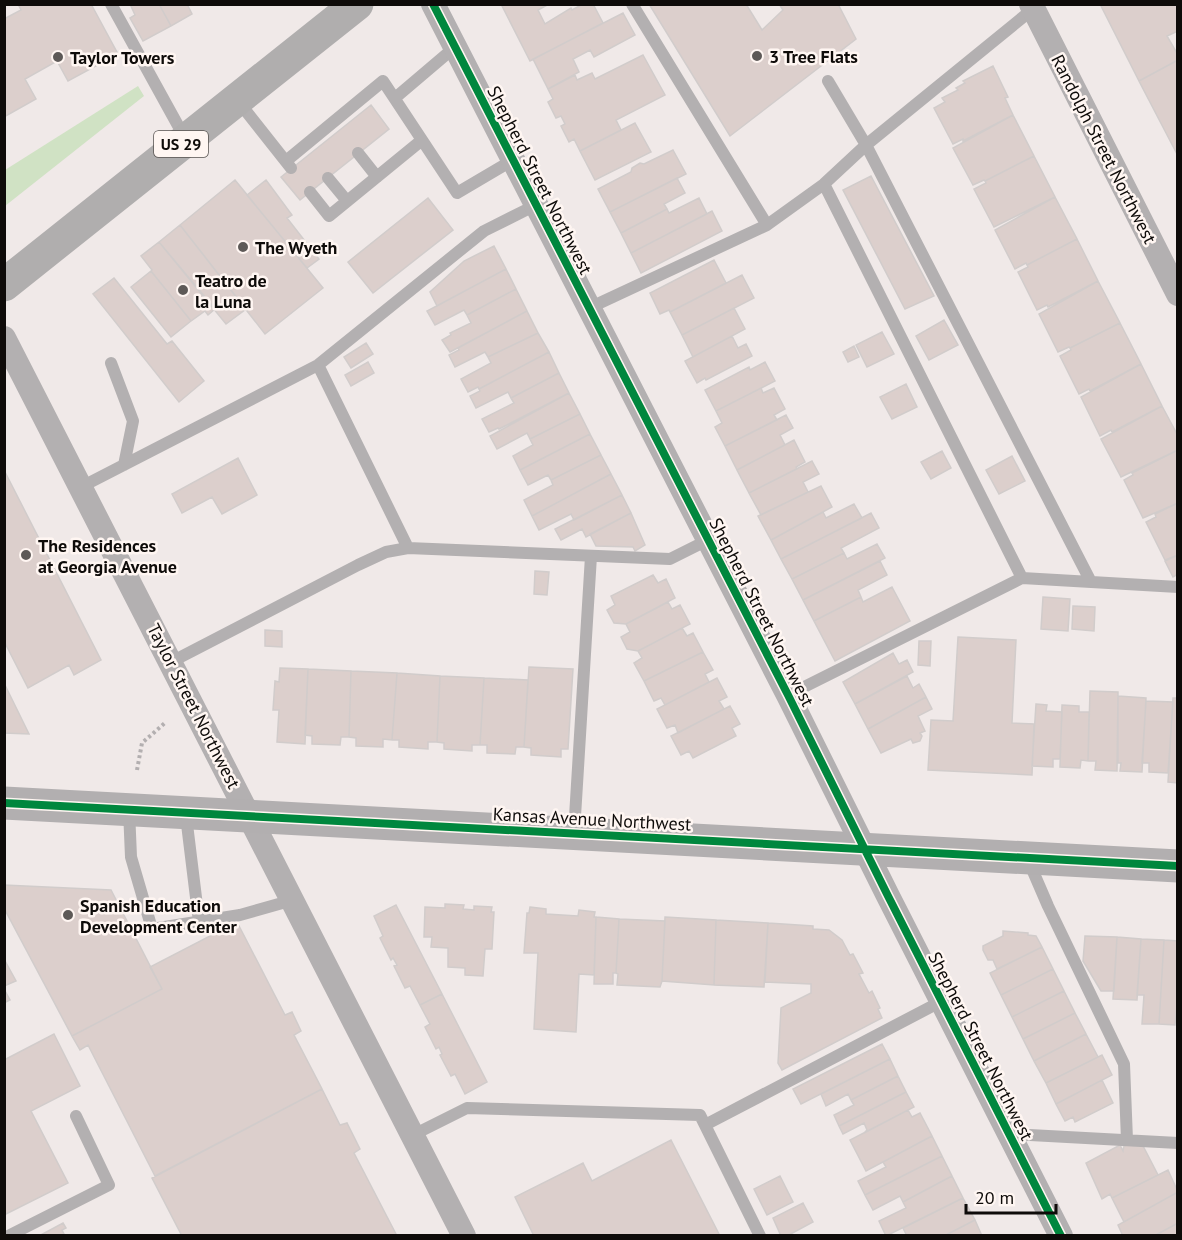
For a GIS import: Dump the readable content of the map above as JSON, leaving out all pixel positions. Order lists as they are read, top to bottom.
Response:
{
  "streets": {
    "highway": ["US 29"],
    "street": [
      "Randolph Street Northwest",
      "Shepherd Street Northwest",
      "Taylor Street Northwest",
      "Kansas Avenue Northwest"
    ]
  },
  "crossings": [
    ["Shepherd Street Northwest", "Kansas Avenue Northwest"],
    ["Taylor Street Northwest", "Kansas Avenue Northwest"]
  ],
  "places": [
    "3 Tree Flats",
    "Taylor Towers",
    "The Wyeth",
    "Teatro de la Luna",
    "The Residences at Georgia Avenue",
    "Spanish Education Development Center"
  ],
  "scale_bar": "20 m"
}
